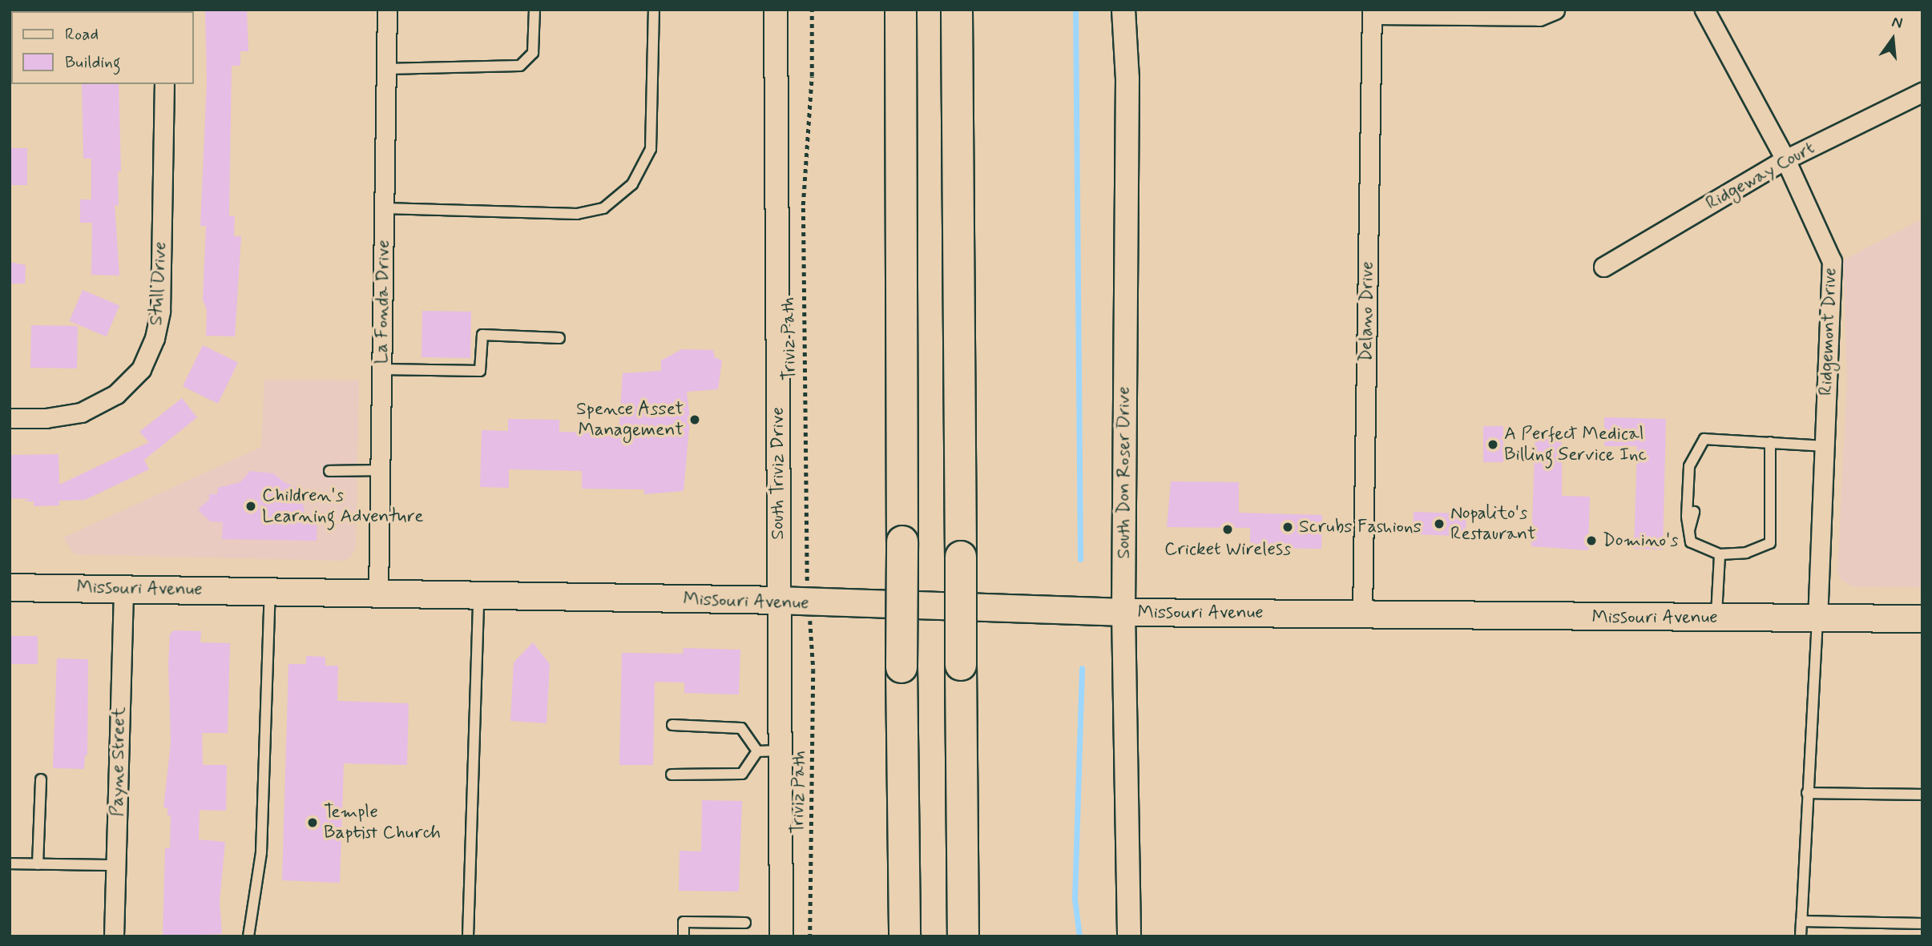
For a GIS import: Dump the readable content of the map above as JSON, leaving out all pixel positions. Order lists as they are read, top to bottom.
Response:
{
  "streets": {
    "main road": ["Missouri Avenue"],
    "street": [
      "Ridgeway Court",
      "Stull Drive",
      "La Fonda Drive",
      "Delano Drive",
      "Ridgemont Drive",
      "South Don Roser Drive",
      "South Triviz Drive",
      "Payne Street"
    ],
    "path": ["Triviz Path"]
  },
  "crossings": [
    ["Ridgeway Court", "Ridgemont Drive"],
    ["La Fonda Drive", "Missouri Avenue"],
    ["Delano Drive", "Missouri Avenue"],
    ["Ridgemont Drive", "Missouri Avenue"],
    ["Triviz Path", "Missouri Avenue"],
    ["South Don Roser Drive", "Missouri Avenue"],
    ["South Triviz Drive", "Missouri Avenue"],
    ["Missouri Avenue", "Payne Street"]
  ],
  "places": [
    "Spence Asset Management",
    "A Perfect Medical Billing Service Inc",
    "Children's Learning Adventure",
    "Nopalito's Restaurant",
    "Scrubs Fashions",
    "Cricket Wireless",
    "Domino's",
    "Temple Baptist Church"
  ],
  "legend": ["Road", "Building"],
  "north": "top"
}
